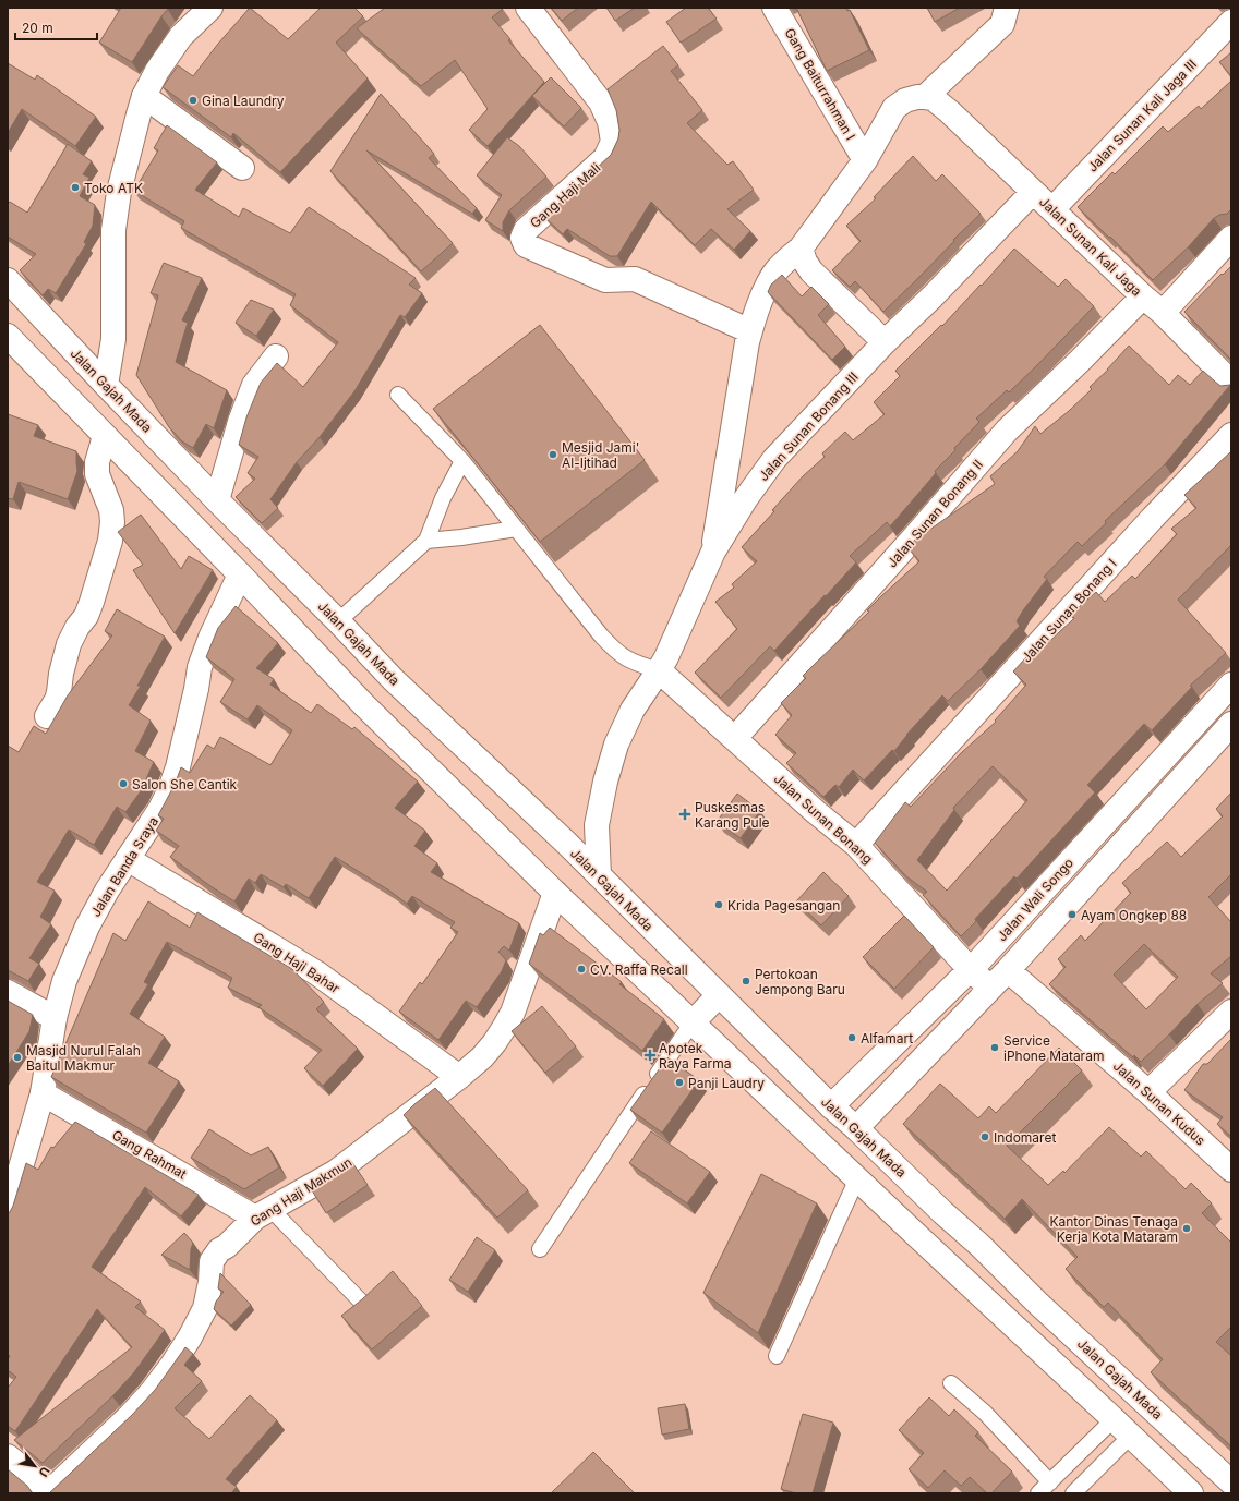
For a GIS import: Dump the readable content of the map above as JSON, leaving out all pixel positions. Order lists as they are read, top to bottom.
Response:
{
  "streets": {
    "street": [
      "Gang Baiturrahman I",
      "Jalan Sunan Kali Jaga III",
      "Gang Haji Mali",
      "Jalan Sunan Kali Jaga",
      "Jalan Gajah Mada",
      "Jalan Sunan Bonang III",
      "Jalan Sunan Bonang II",
      "Jalan Sunan Bonang I",
      "Jalan Sunan Bonang",
      "Jalan Banda Sraya",
      "Jalan Wali Songo",
      "Gang Haji Bahar",
      "Jalan Sunan Kudus",
      "Gang Rahmat",
      "Gang Haji Makmun"
    ]
  },
  "crossings": [
    ["Jalan Sunan Kali Jaga III", "Jalan Sunan Kali Jaga"],
    ["Jalan Sunan Kali Jaga", "Jalan Sunan Bonang III"],
    ["Jalan Sunan Kali Jaga", "Jalan Sunan Bonang II"],
    ["Jalan Gajah Mada", "Jalan Sunan Bonang III"],
    ["Jalan Gajah Mada", "Jalan Wali Songo"],
    ["Jalan Sunan Bonang III", "Jalan Sunan Bonang"],
    ["Jalan Sunan Bonang II", "Jalan Sunan Bonang"],
    ["Jalan Sunan Bonang I", "Jalan Sunan Bonang"],
    ["Jalan Sunan Bonang", "Jalan Wali Songo"],
    ["Jalan Banda Sraya", "Gang Haji Bahar"],
    ["Jalan Banda Sraya", "Gang Rahmat"],
    ["Jalan Wali Songo", "Jalan Sunan Kudus"],
    ["Gang Haji Bahar", "Gang Haji Makmun"],
    ["Gang Rahmat", "Gang Haji Makmun"]
  ],
  "places": {
    "other": [
      "Gina Laundry",
      "Toko ATK",
      "Mesjid Jami' Al-Ijtihad",
      "Salon She Cantik",
      "Krida Pagesangan",
      "Ayam Ongkep 88",
      "CV. Raffa Recall",
      "Pertokoan Jempong Baru",
      "Alfamart",
      "Service iPhone Mataram",
      "Masjid Nurul Falah Baitul Makmur",
      "Panji Laudry",
      "Indomaret",
      "Kantor Dinas Tenaga Kerja Kota Mataram"
    ],
    "health": ["Puskesmas Karang Pule", "Apotek Raya Farma"]
  },
  "scale_bar": "20 m",
  "north": "bottom right"
}
